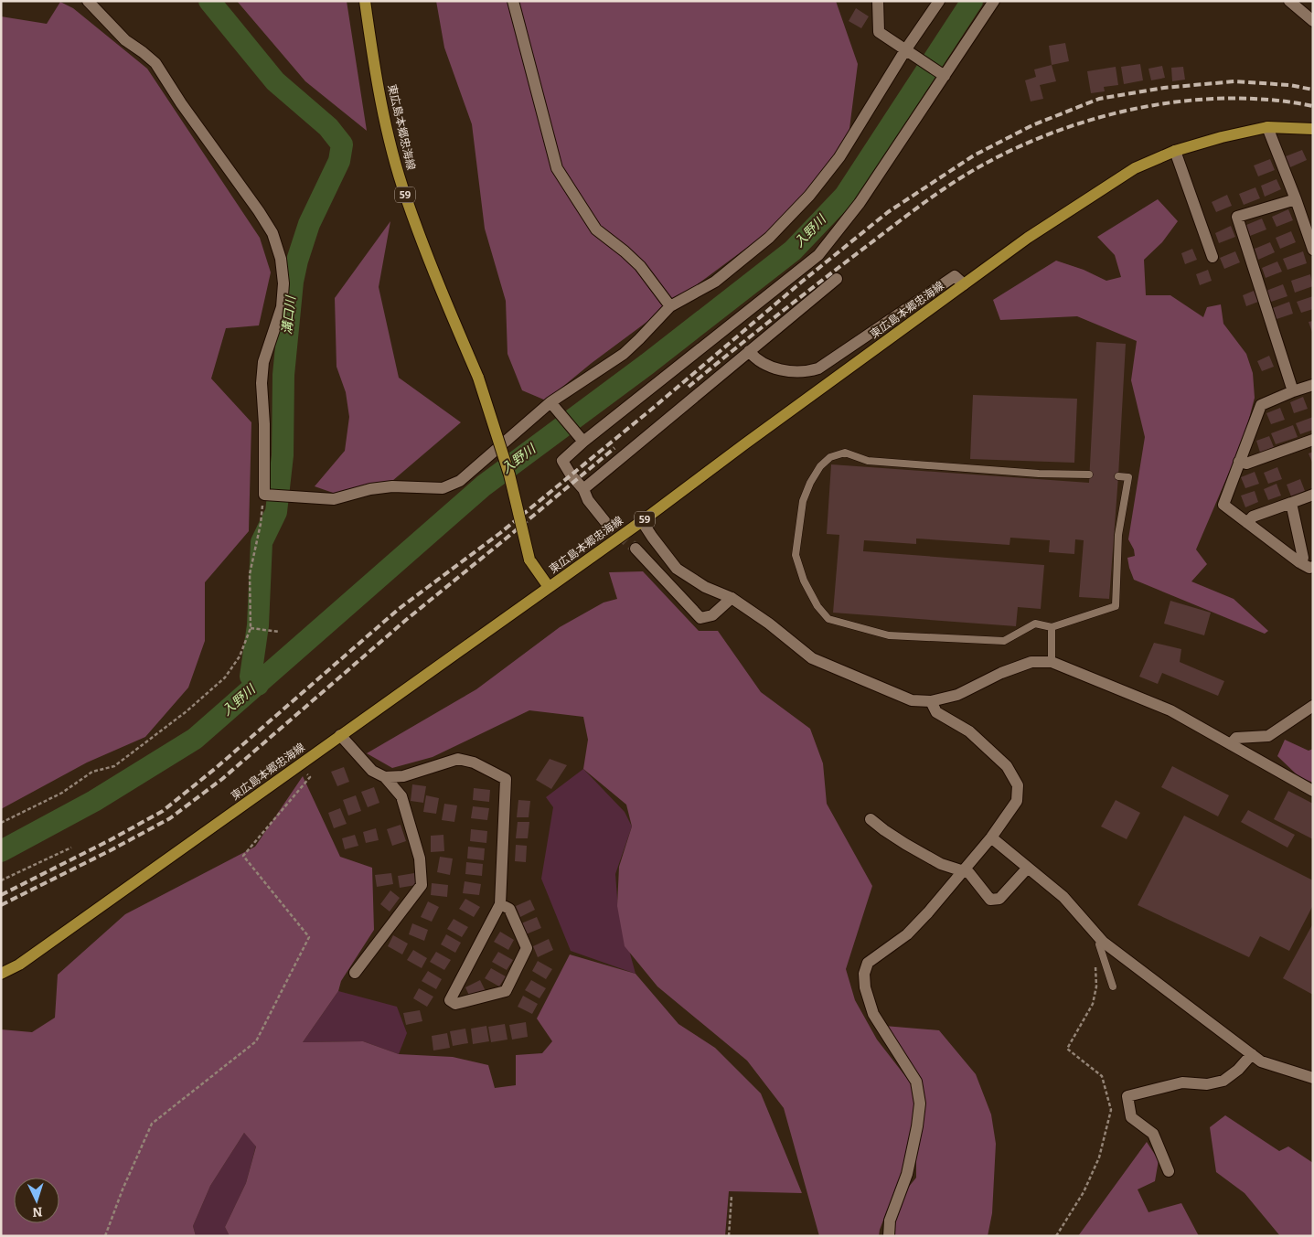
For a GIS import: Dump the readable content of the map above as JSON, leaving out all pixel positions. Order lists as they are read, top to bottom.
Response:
{
  "streets": {
    "main road": ["東広島本郷忠海線", "59"]
  },
  "water": ["入野川", "溝口川"],
  "north": "bottom"
}
